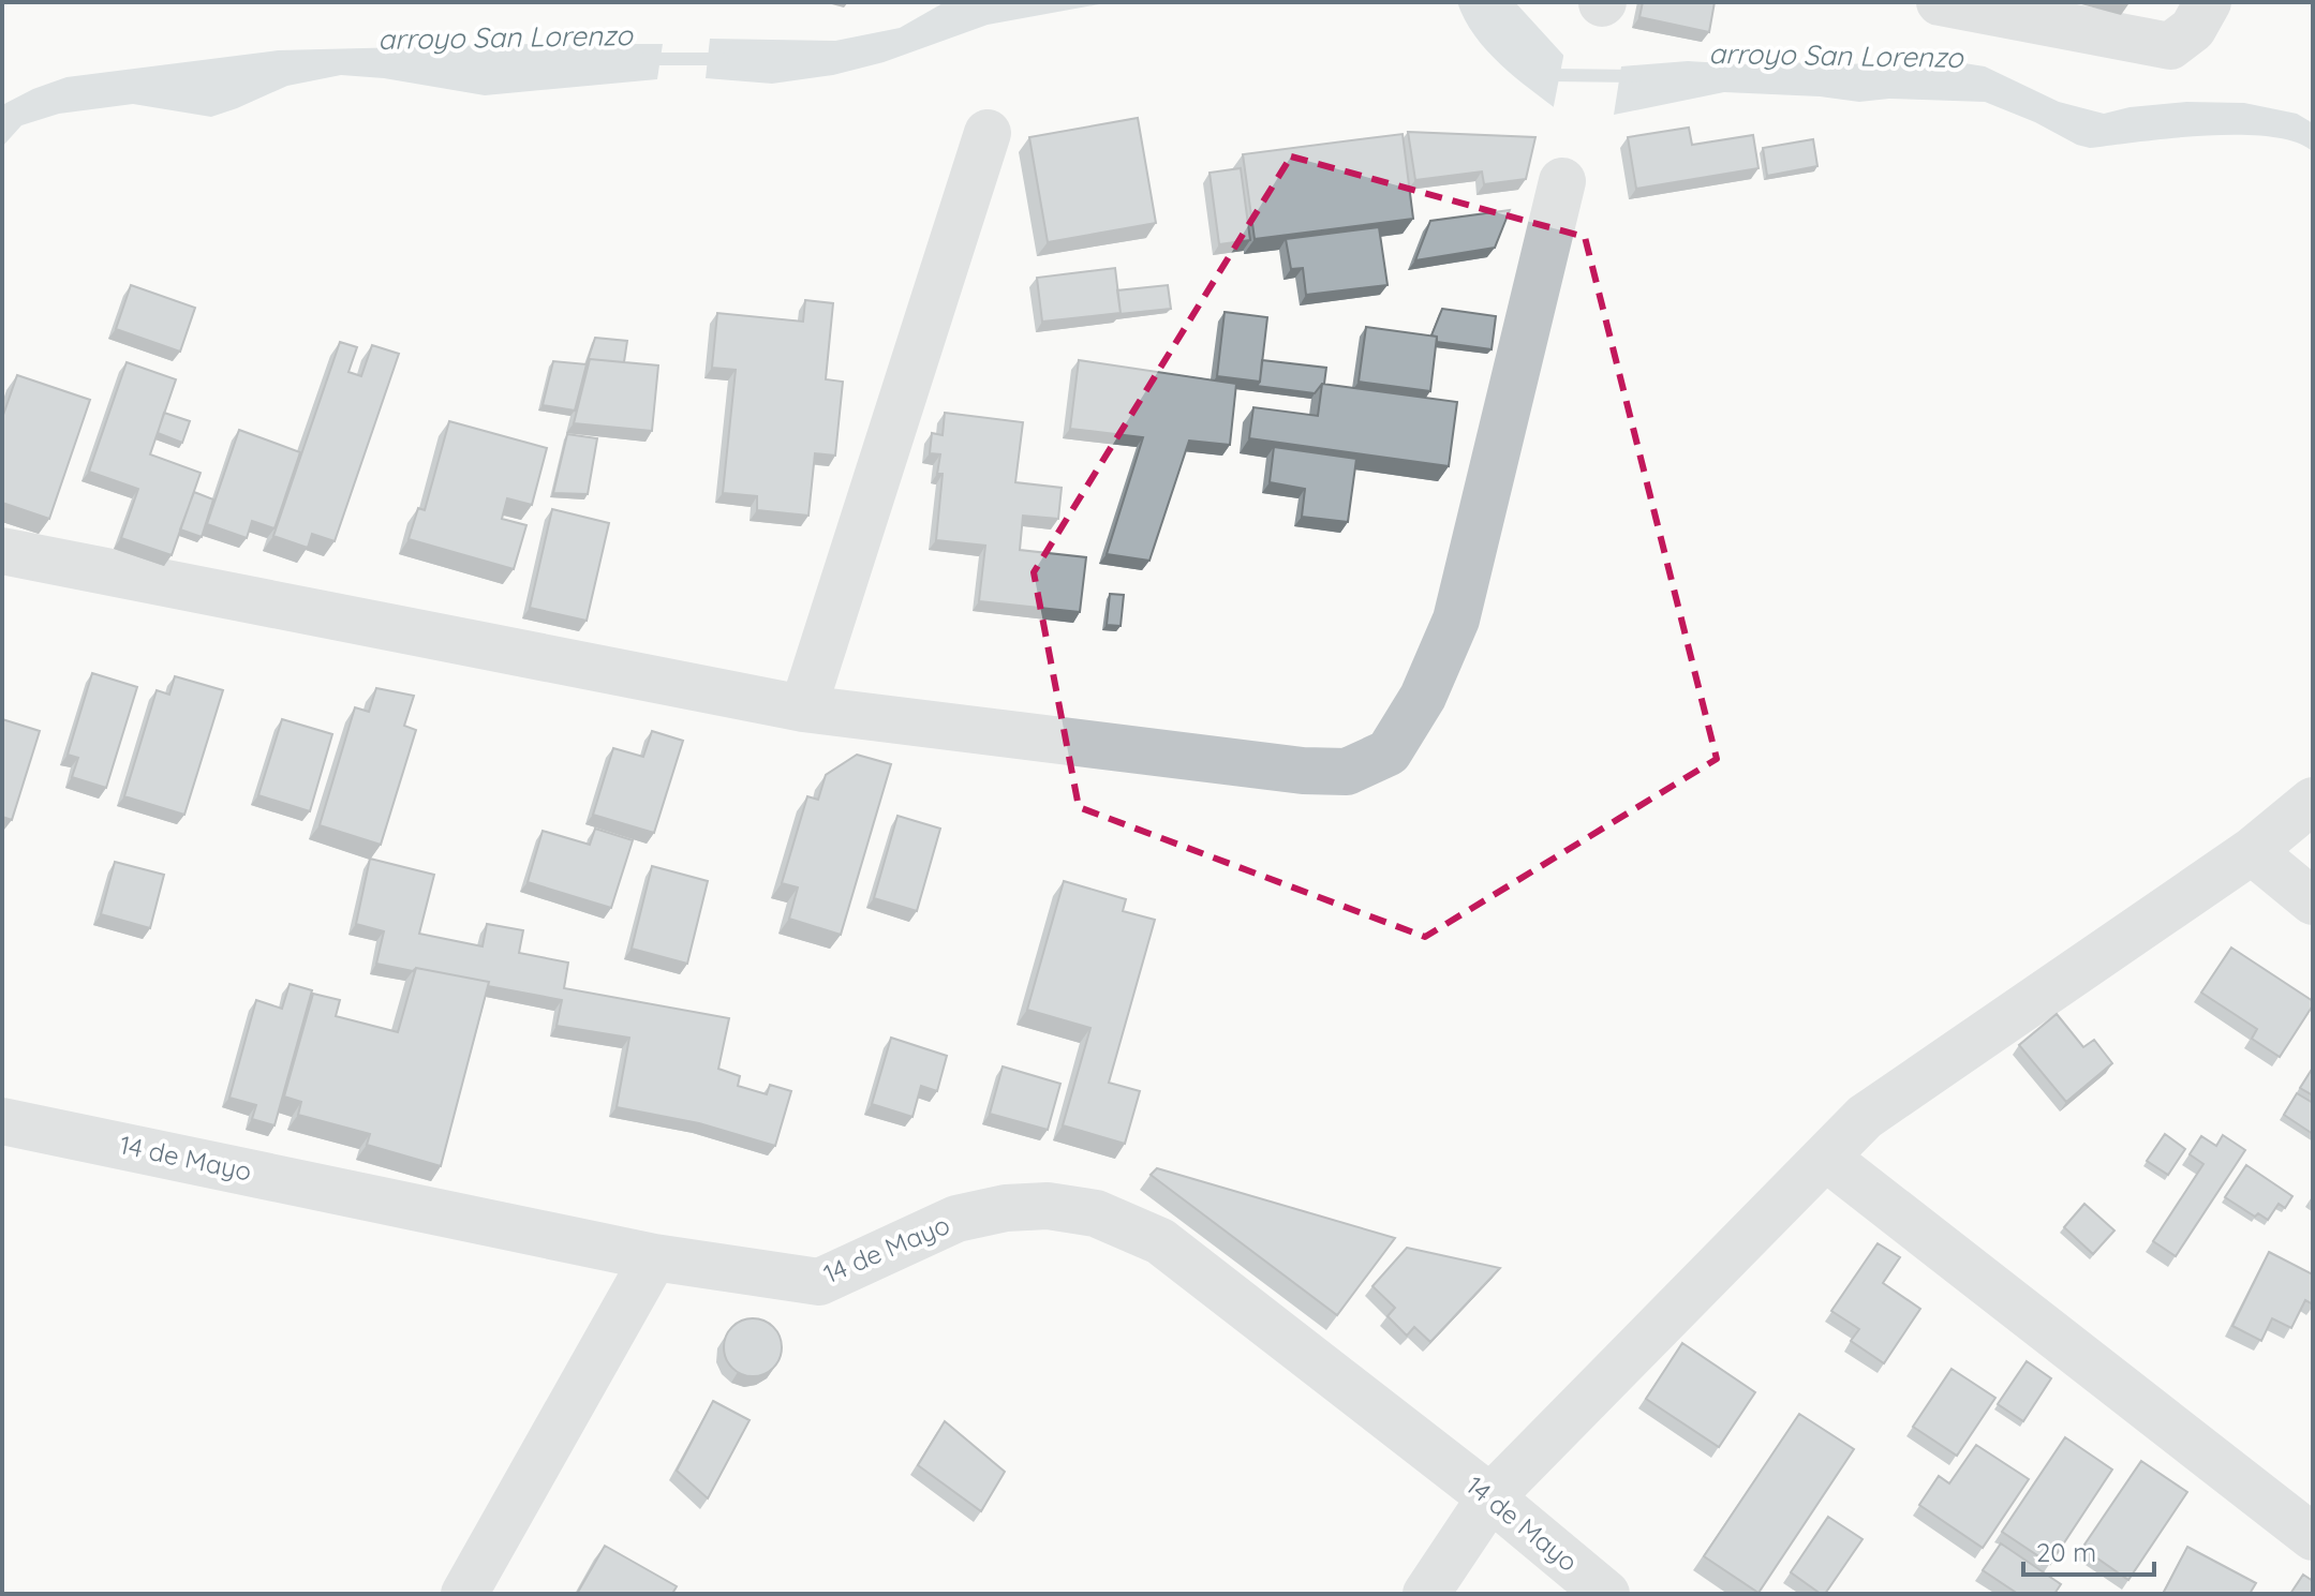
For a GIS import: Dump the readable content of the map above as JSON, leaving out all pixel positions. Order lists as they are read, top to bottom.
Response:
{
  "streets": {
    "street": ["14 de Mayo"]
  },
  "water": ["arroyo San Lorenzo"],
  "scale_bar": "20 m"
}
